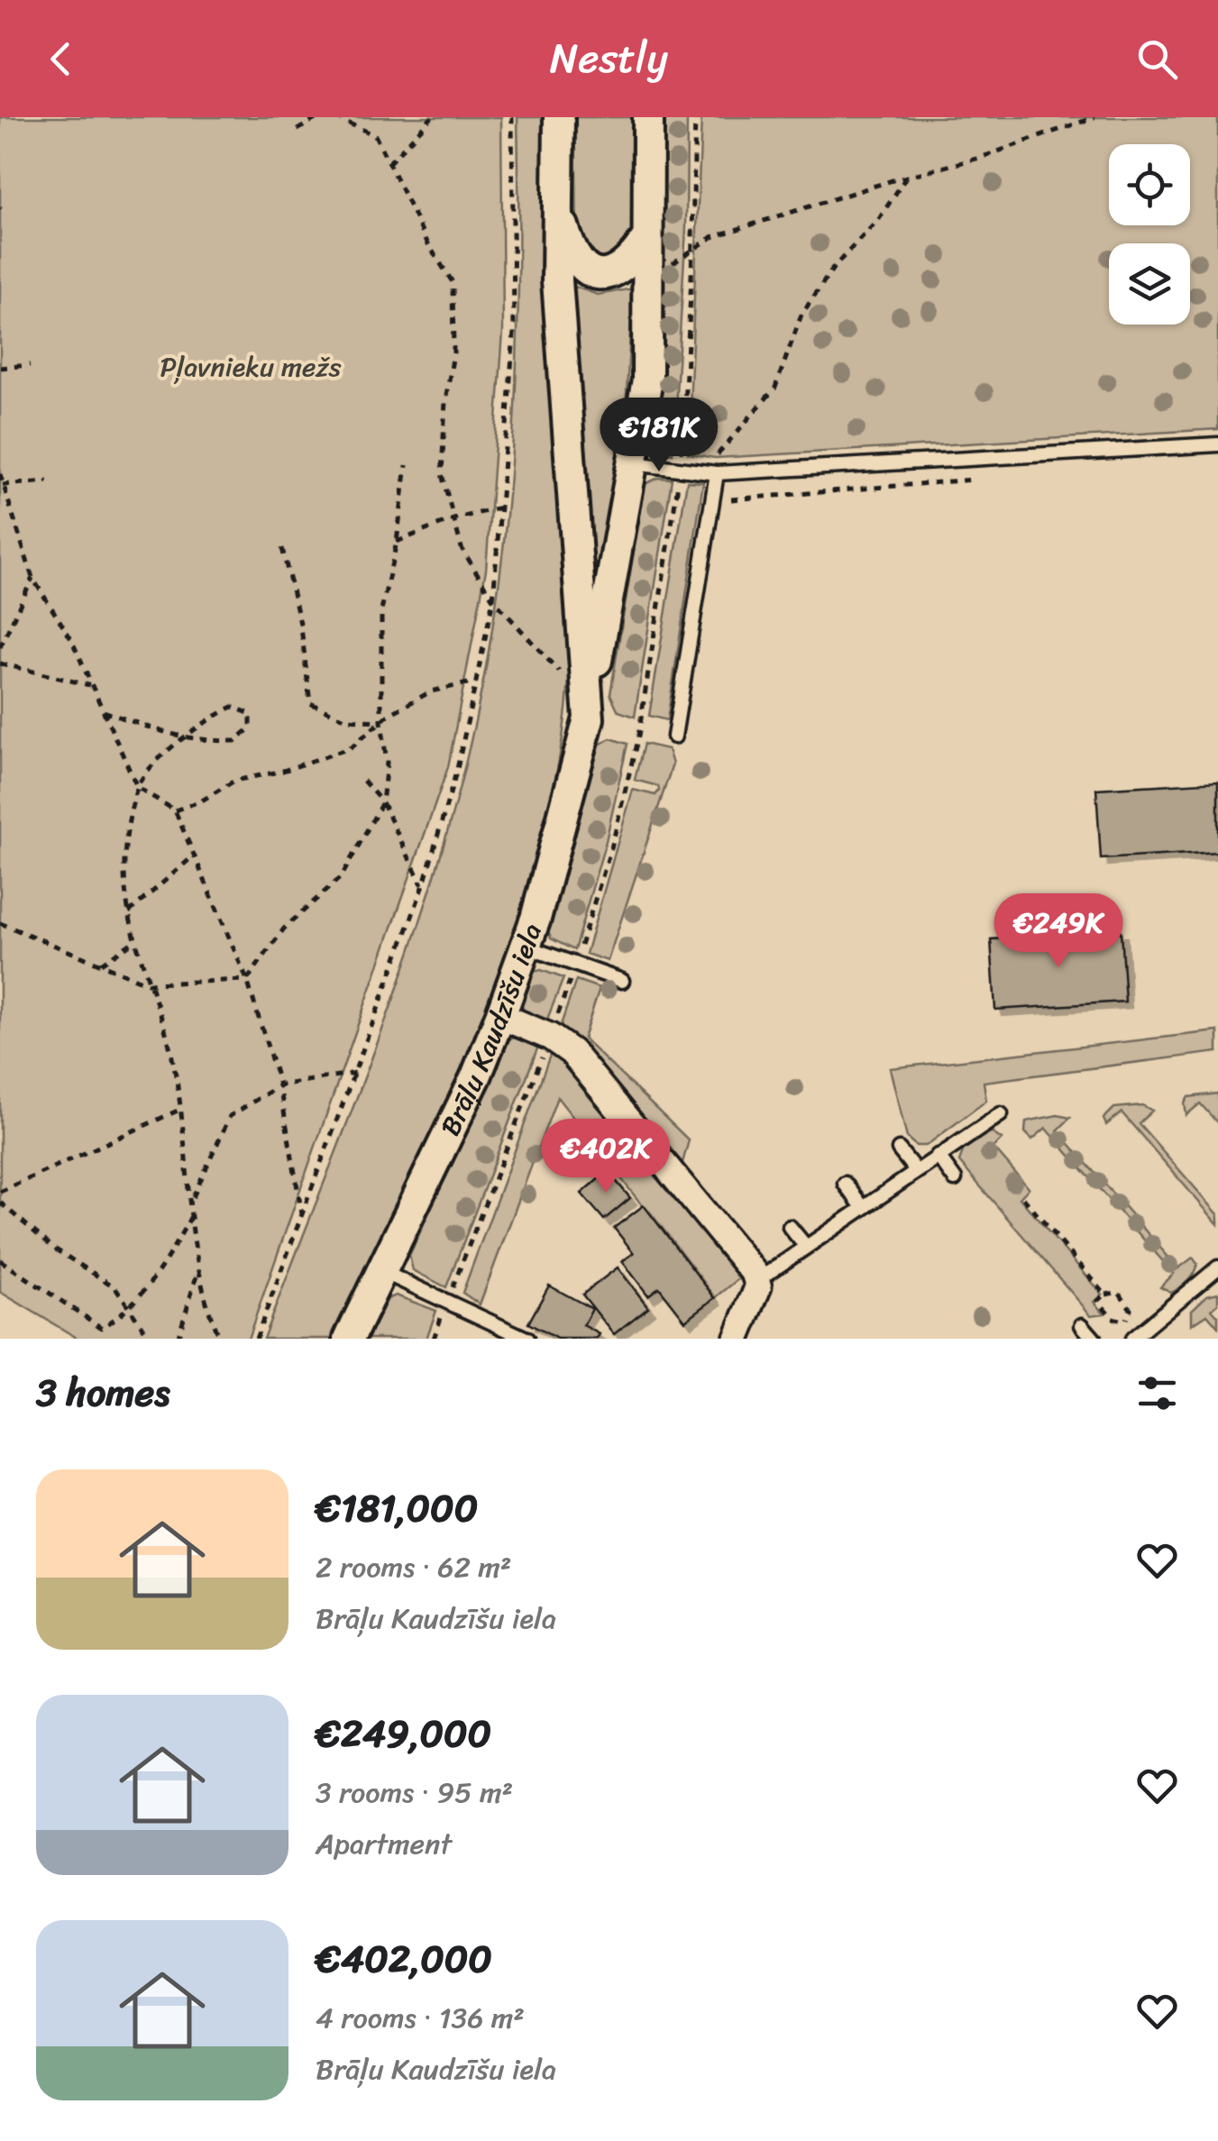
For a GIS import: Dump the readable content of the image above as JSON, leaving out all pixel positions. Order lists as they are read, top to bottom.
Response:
{
  "streets": {
    "street": ["Brāļu Kaudzīšu iela"]
  },
  "parks": ["Pļavnieku mežs"],
  "page": {
    "header": "Nestly",
    "price": ["€181K", "€249K", "€402K"],
    "heading": "3 homes",
    "list": [
      {
        "name": "€181,000",
        "note": "2 rooms · 62 m² · Brāļu Kaudzīšu iela"
      },
      {
        "name": "€249,000",
        "note": "3 rooms · 95 m² · Apartment"
      },
      {
        "name": "€402,000",
        "note": "4 rooms · 136 m² · Brāļu Kaudzīšu iela"
      }
    ]
  }
}
